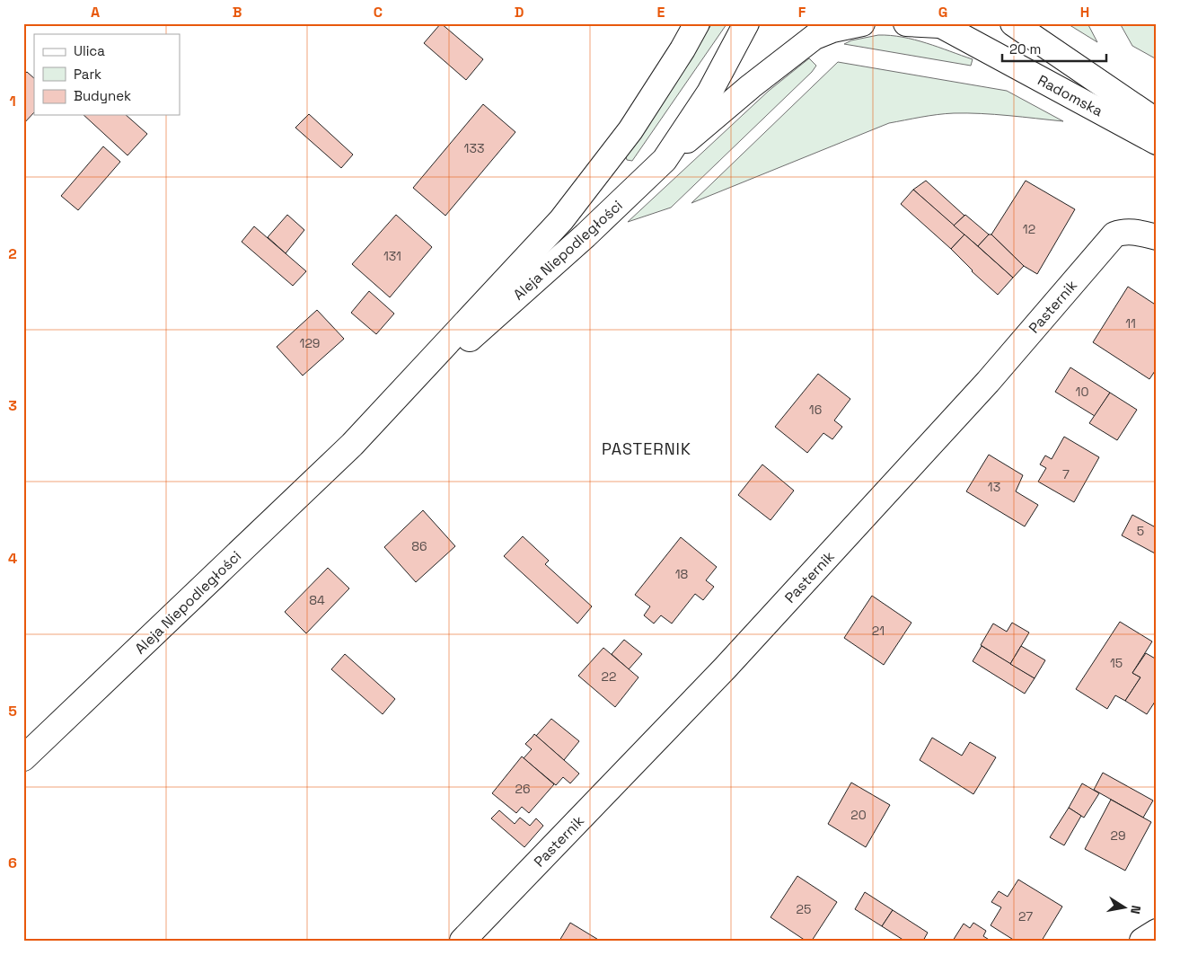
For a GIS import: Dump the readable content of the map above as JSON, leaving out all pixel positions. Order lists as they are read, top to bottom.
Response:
{
  "streets": {
    "main road": ["Radomska", "Aleja Niepodległości", "Pasternik"]
  },
  "districts": ["PASTERNIK"],
  "house_numbers": [
    "133",
    "12",
    "131",
    "11",
    "129",
    "10",
    "16",
    "7",
    "13",
    "5",
    "86",
    "18",
    "84",
    "21",
    "15",
    "22",
    "26",
    "20",
    "29",
    "25",
    "27"
  ],
  "legend": ["Ulica", "Park", "Budynek"],
  "scale_bar": "20 m",
  "north": "right",
  "grid": {
    "columns": [
      "A",
      "B",
      "C",
      "D",
      "E",
      "F",
      "G",
      "H"
    ],
    "rows": [
      "1",
      "2",
      "3",
      "4",
      "5",
      "6"
    ]
  }
}
